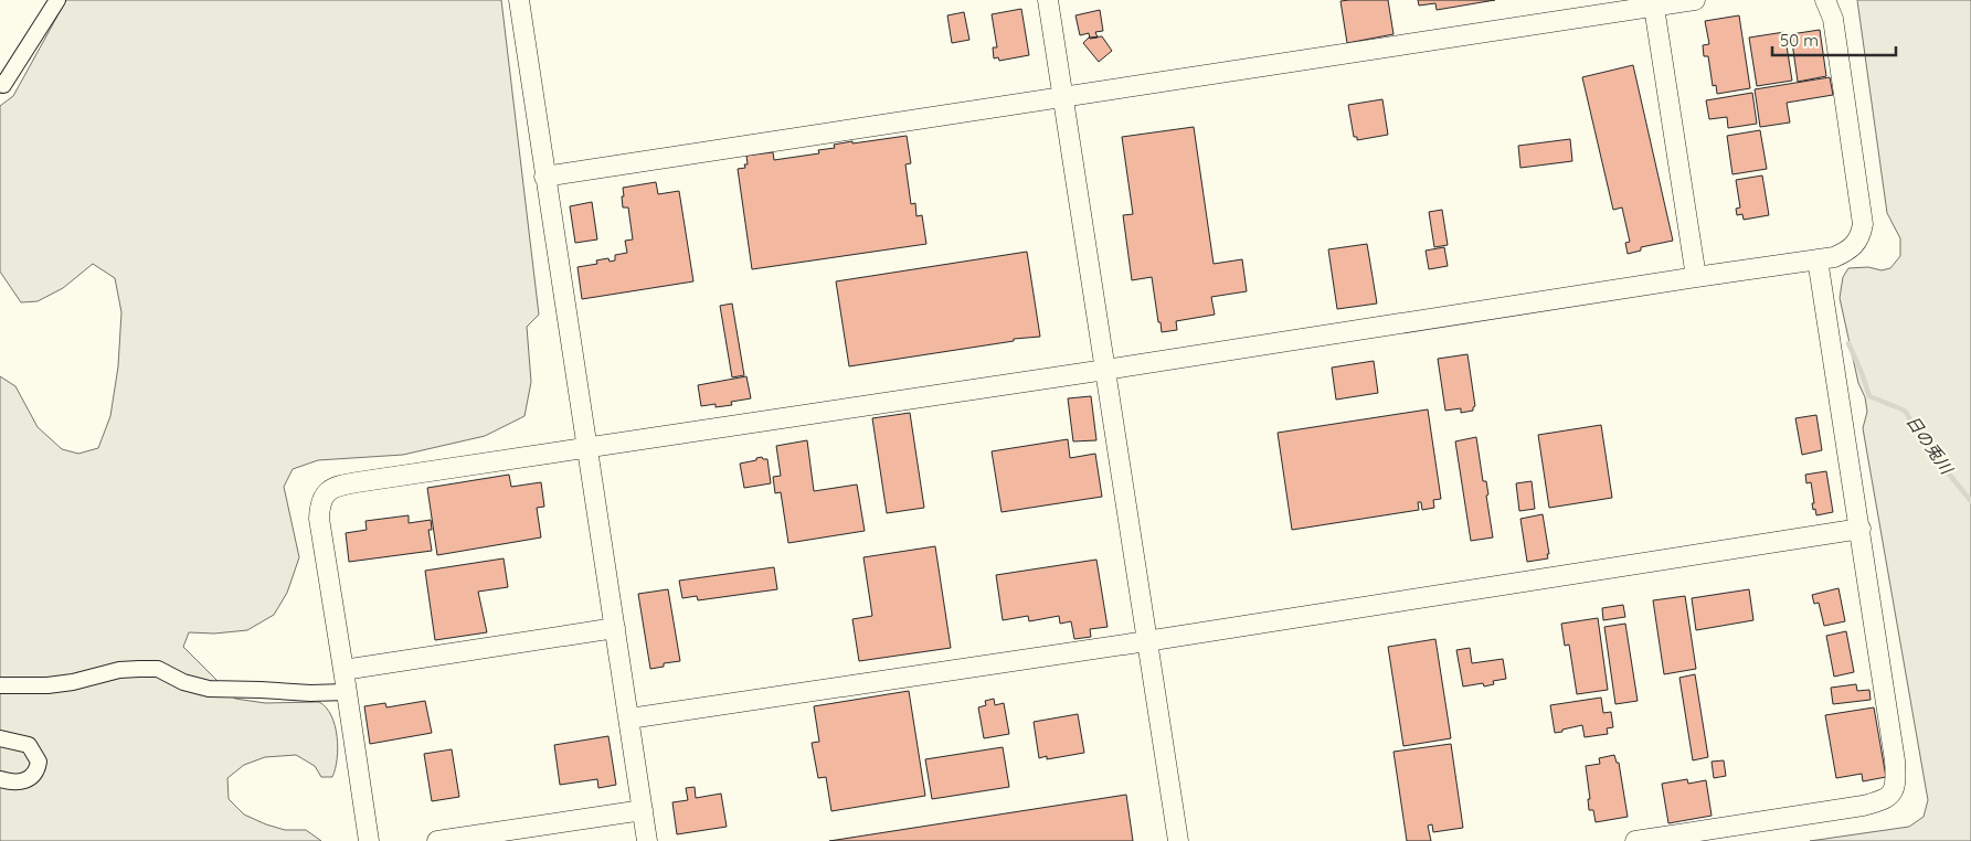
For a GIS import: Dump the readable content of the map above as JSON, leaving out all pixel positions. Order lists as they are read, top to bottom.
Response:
{
  "water": ["日の兎川"],
  "scale_bar": "50 m"
}
